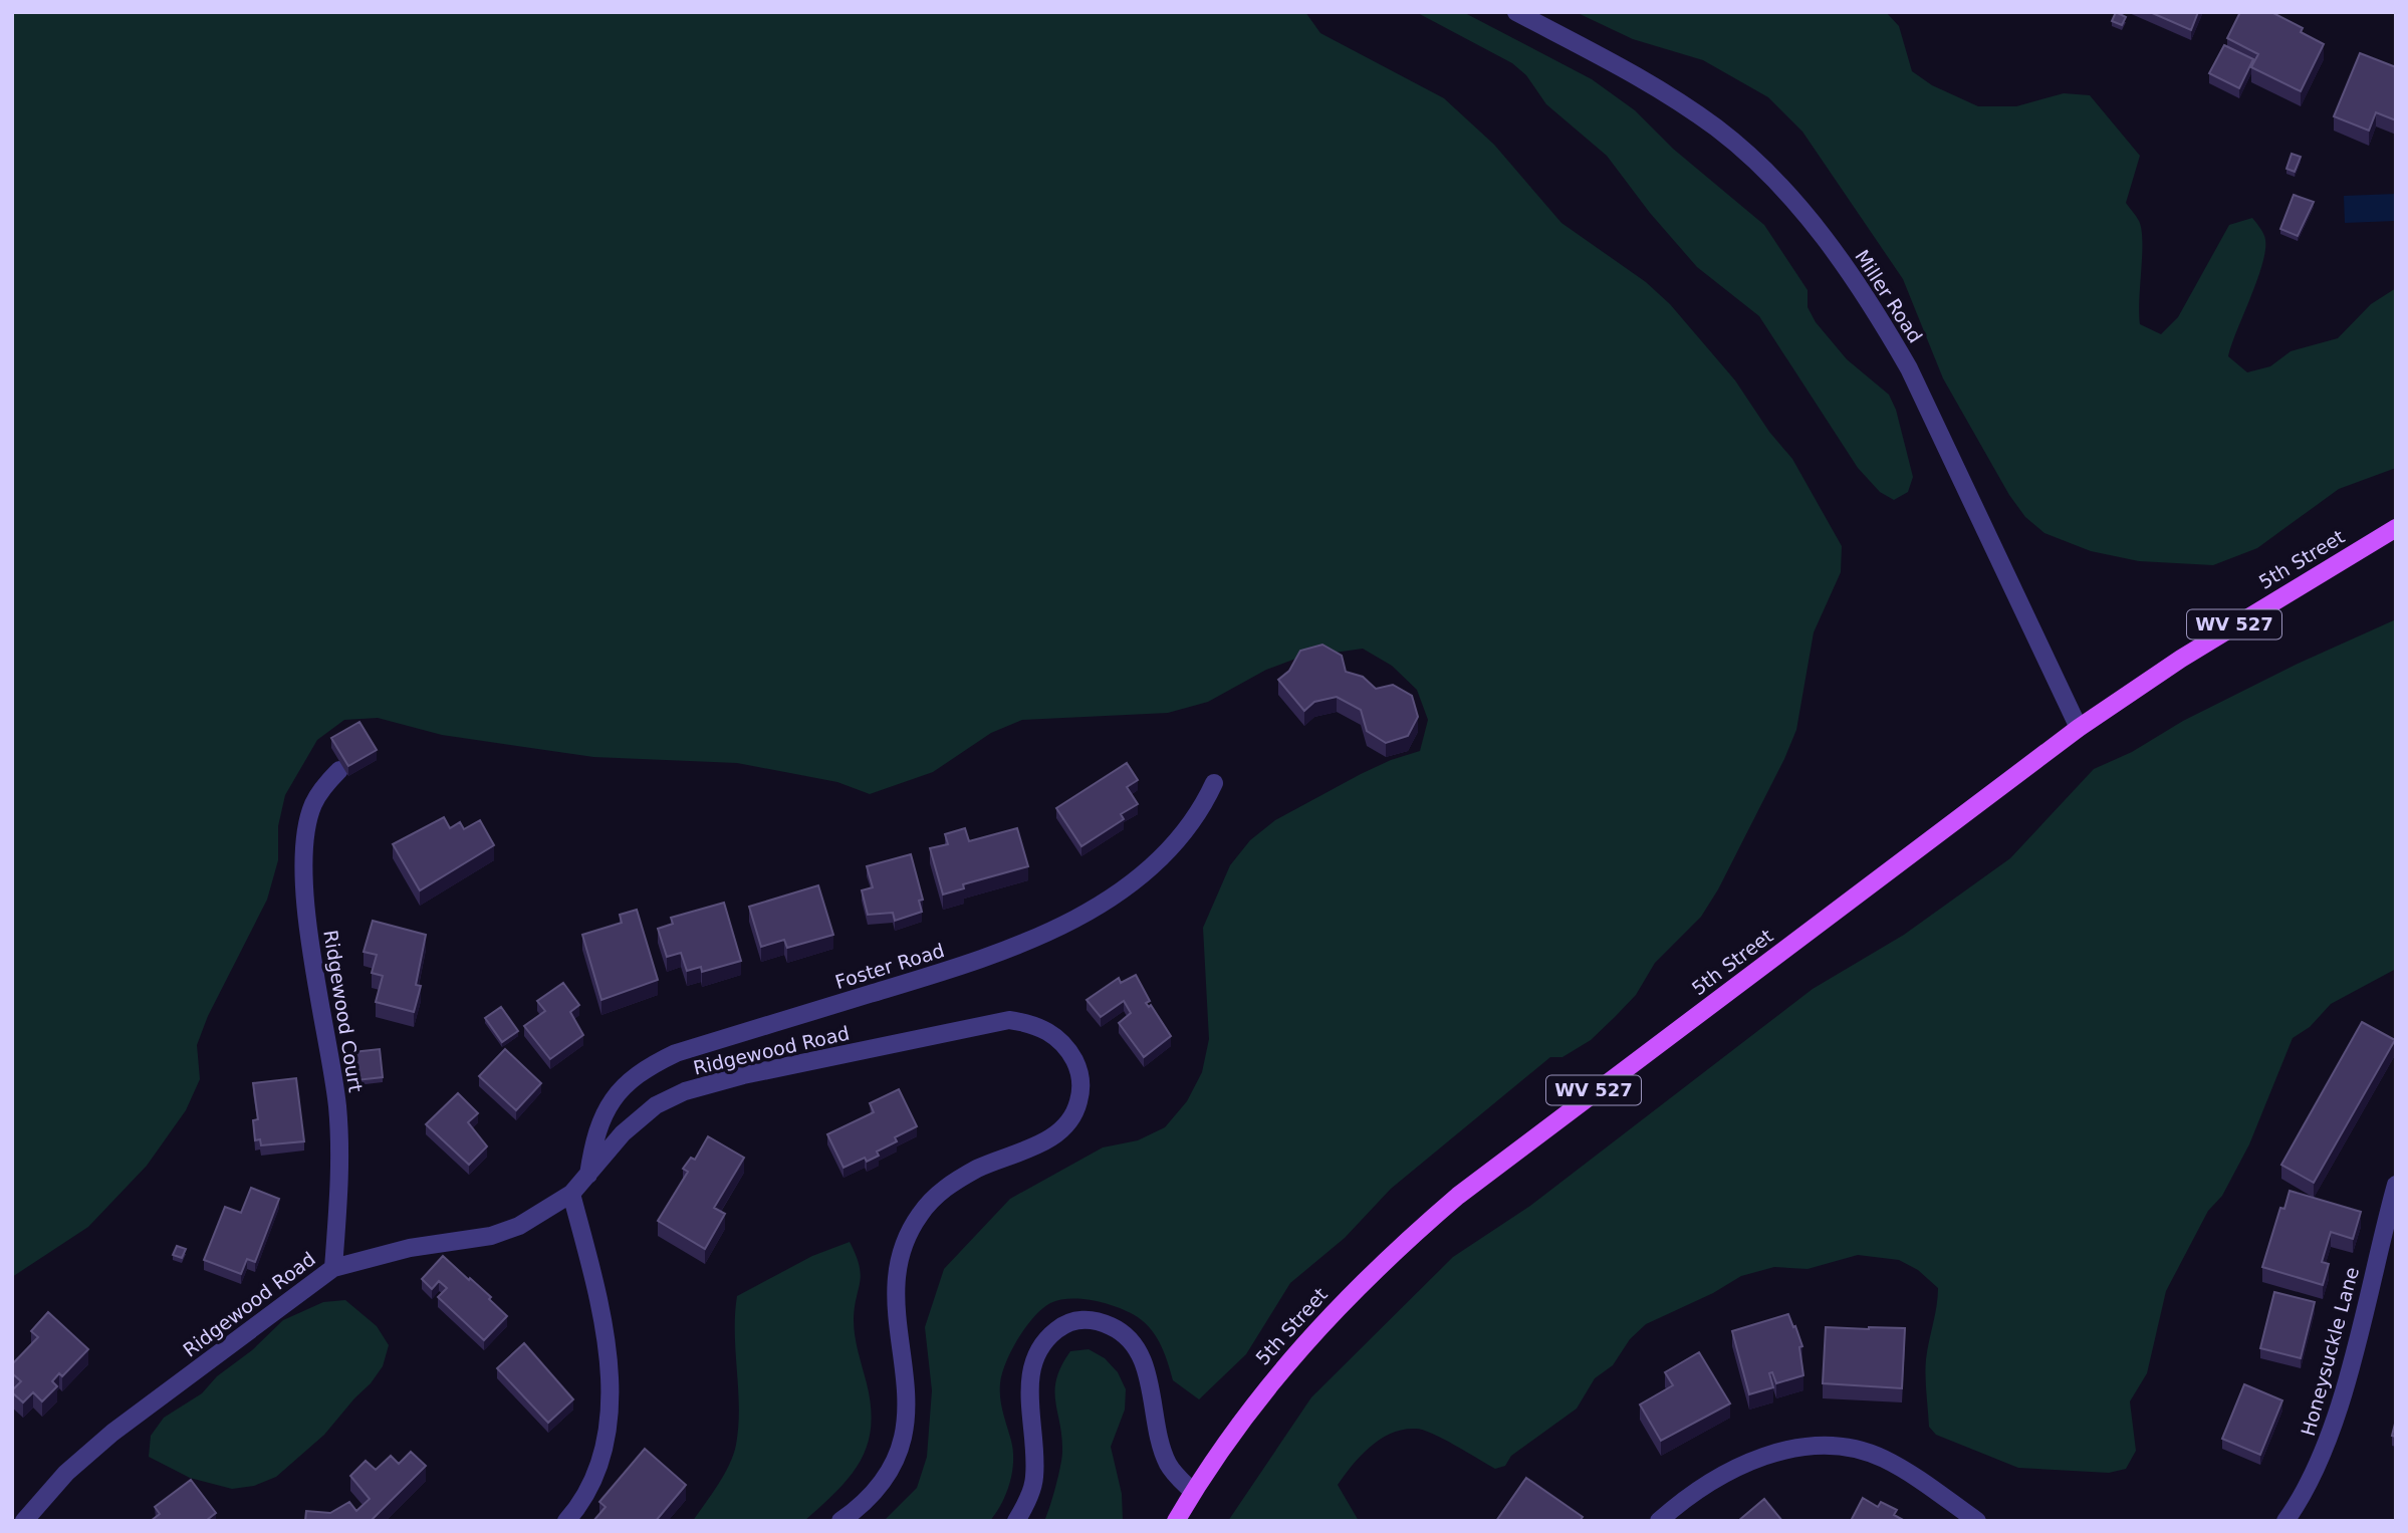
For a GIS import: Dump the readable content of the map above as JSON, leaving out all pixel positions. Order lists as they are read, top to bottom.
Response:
{
  "streets": {
    "main road": ["5th Street", "WV 527"],
    "street": [
      "Miller Road",
      "Foster Road",
      "Ridgewood Court",
      "Ridgewood Road",
      "Honeysuckle Lane"
    ]
  },
  "crossings": [
    ["Miller Road", "5th Street"],
    ["Foster Road", "Ridgewood Road"],
    ["Ridgewood Court", "Ridgewood Road"]
  ]
}
